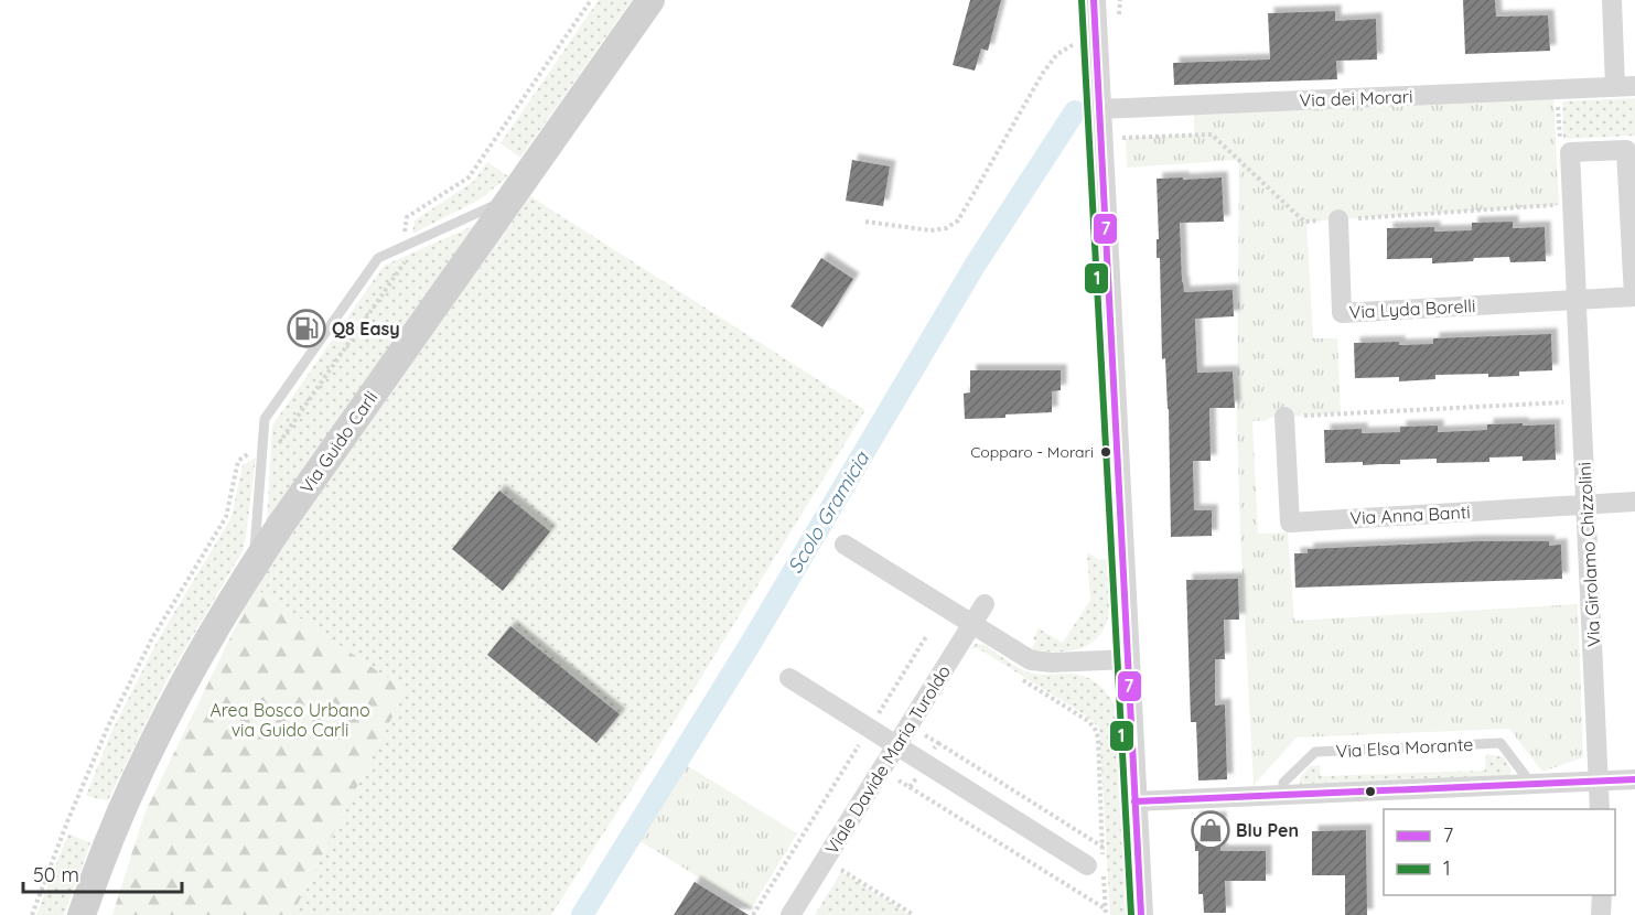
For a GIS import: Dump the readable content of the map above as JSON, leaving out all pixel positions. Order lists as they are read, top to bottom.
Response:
{
  "streets": {
    "main road": ["Via Guido Carli"],
    "street": [
      "Via dei Morari",
      "Via Lyda Borelli",
      "Via Anna Banti",
      "Via Girolamo Chizzolini",
      "Viale Davide Maria Turoldo"
    ],
    "lane": ["Via Elsa Morante"]
  },
  "crossings": [
    ["Via Lyda Borelli", "Via Girolamo Chizzolini"],
    ["Via Anna Banti", "Via Girolamo Chizzolini"]
  ],
  "water": ["Scolo Gramicia"],
  "parks": ["Area Bosco Urbano via Guido Carli"],
  "places": {
    "fuel station": ["Q8 Easy"],
    "other": ["Copparo - Morari"],
    "shop": ["Blu Pen"]
  },
  "lines": ["transit line 7", "transit line 1"],
  "legend": ["7", "1"],
  "scale_bar": "50 m"
}
